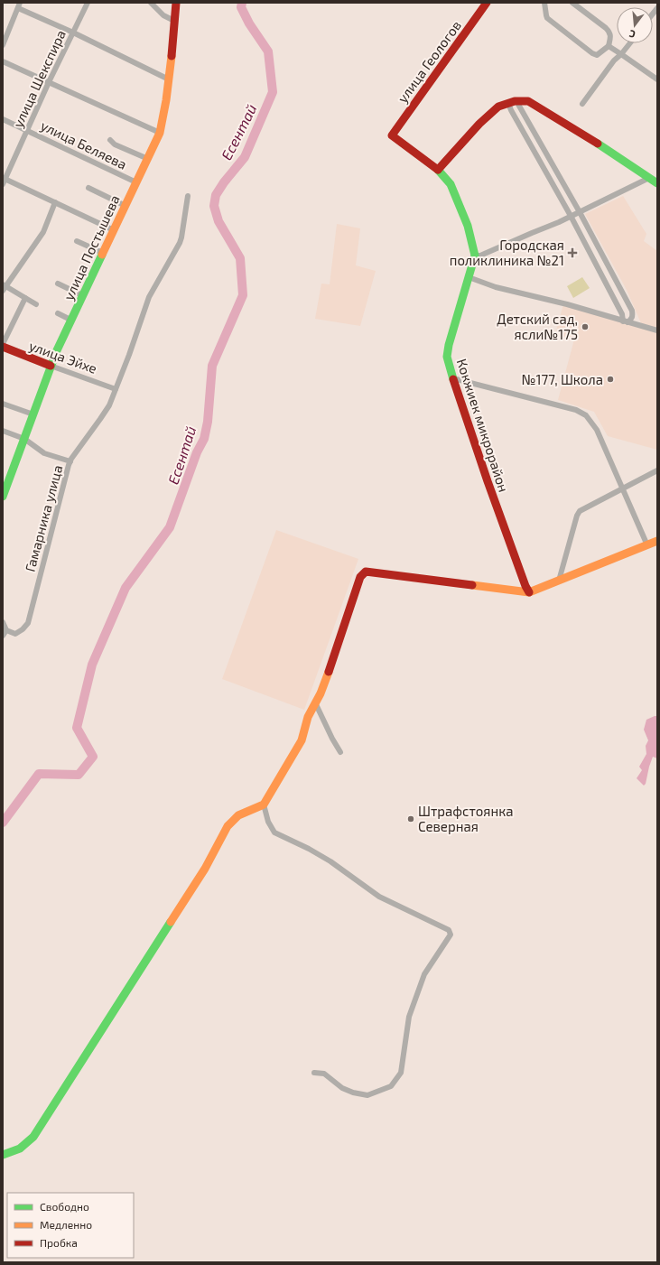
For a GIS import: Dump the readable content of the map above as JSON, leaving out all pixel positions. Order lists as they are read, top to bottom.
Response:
{
  "streets": {
    "street": [
      "улица Геологов",
      "улица Шекспира",
      "улица Беляева",
      "улица Постышева",
      "улица Эйхе",
      "Кокжиек микрорайон",
      "Гамарника улица"
    ]
  },
  "crossings": [
    ["улица Геологов", "Кокжиек микрорайон"],
    ["улица Шекспира", "улица Беляева"],
    ["улица Беляева", "улица Постышева"],
    ["улица Постышева", "улица Эйхе"],
    ["улица Эйхе", "Гамарника улица"]
  ],
  "water": ["Есентай"],
  "places": {
    "health": ["Городская поликлиника №21"],
    "other": ["Детский сад, ясли№175", "№177, Школа", "Штрафстоянка Северная"]
  },
  "legend": ["Свободно", "Медленно", "Пробка"],
  "north": "bottom"
}
